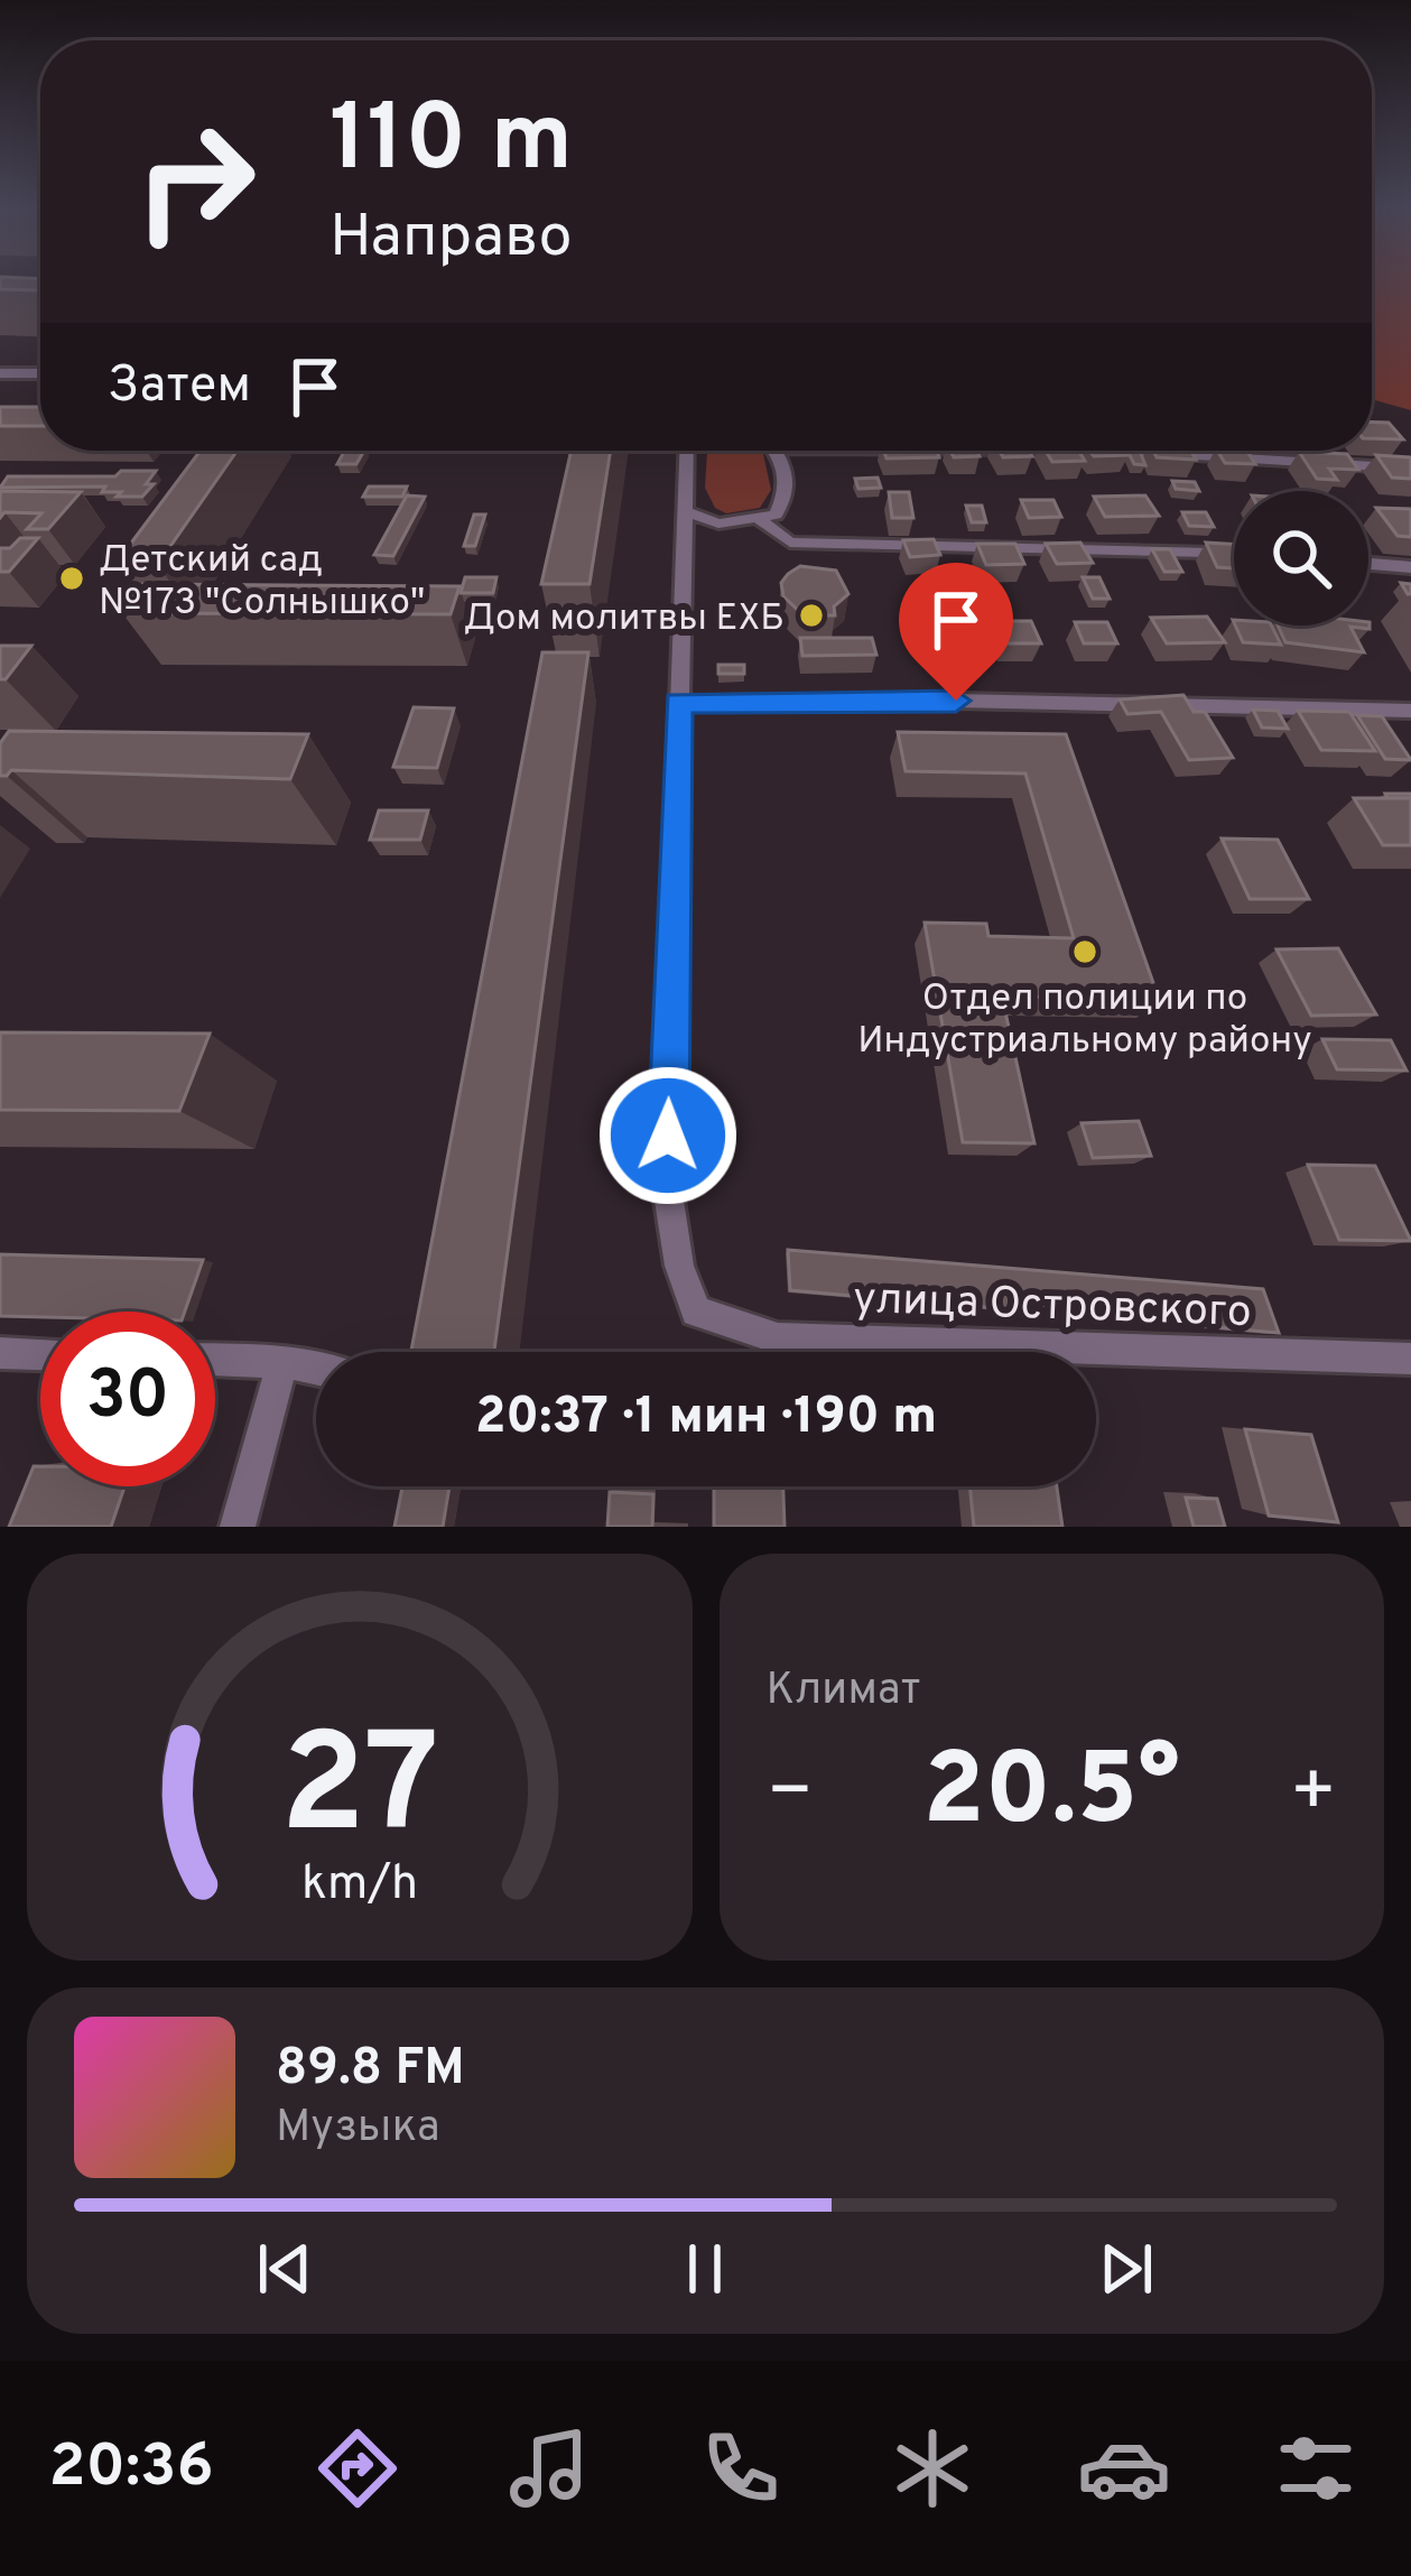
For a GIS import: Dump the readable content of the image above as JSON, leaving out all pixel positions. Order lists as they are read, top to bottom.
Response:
{
  "streets": {
    "street": ["улица Островского"]
  },
  "places": ["Детский сад №173 \"Солнышко\"", "Дом молитвы ЕХБ", "Отдел полиции по Индустриальному району"],
  "page": {
    "turn": ["110 m", "Направо"],
    "then": "Затем",
    "limit": "30",
    "trip": "20:37 · 1 мин · 190 m",
    "tile": "Климат",
    "heat": ["−", "20.5°", "+"],
    "song": ["89.8 FM", "Музыка"],
    "tabs": "20:36",
    "gauge": ["27", "km/h"]
  }
}
